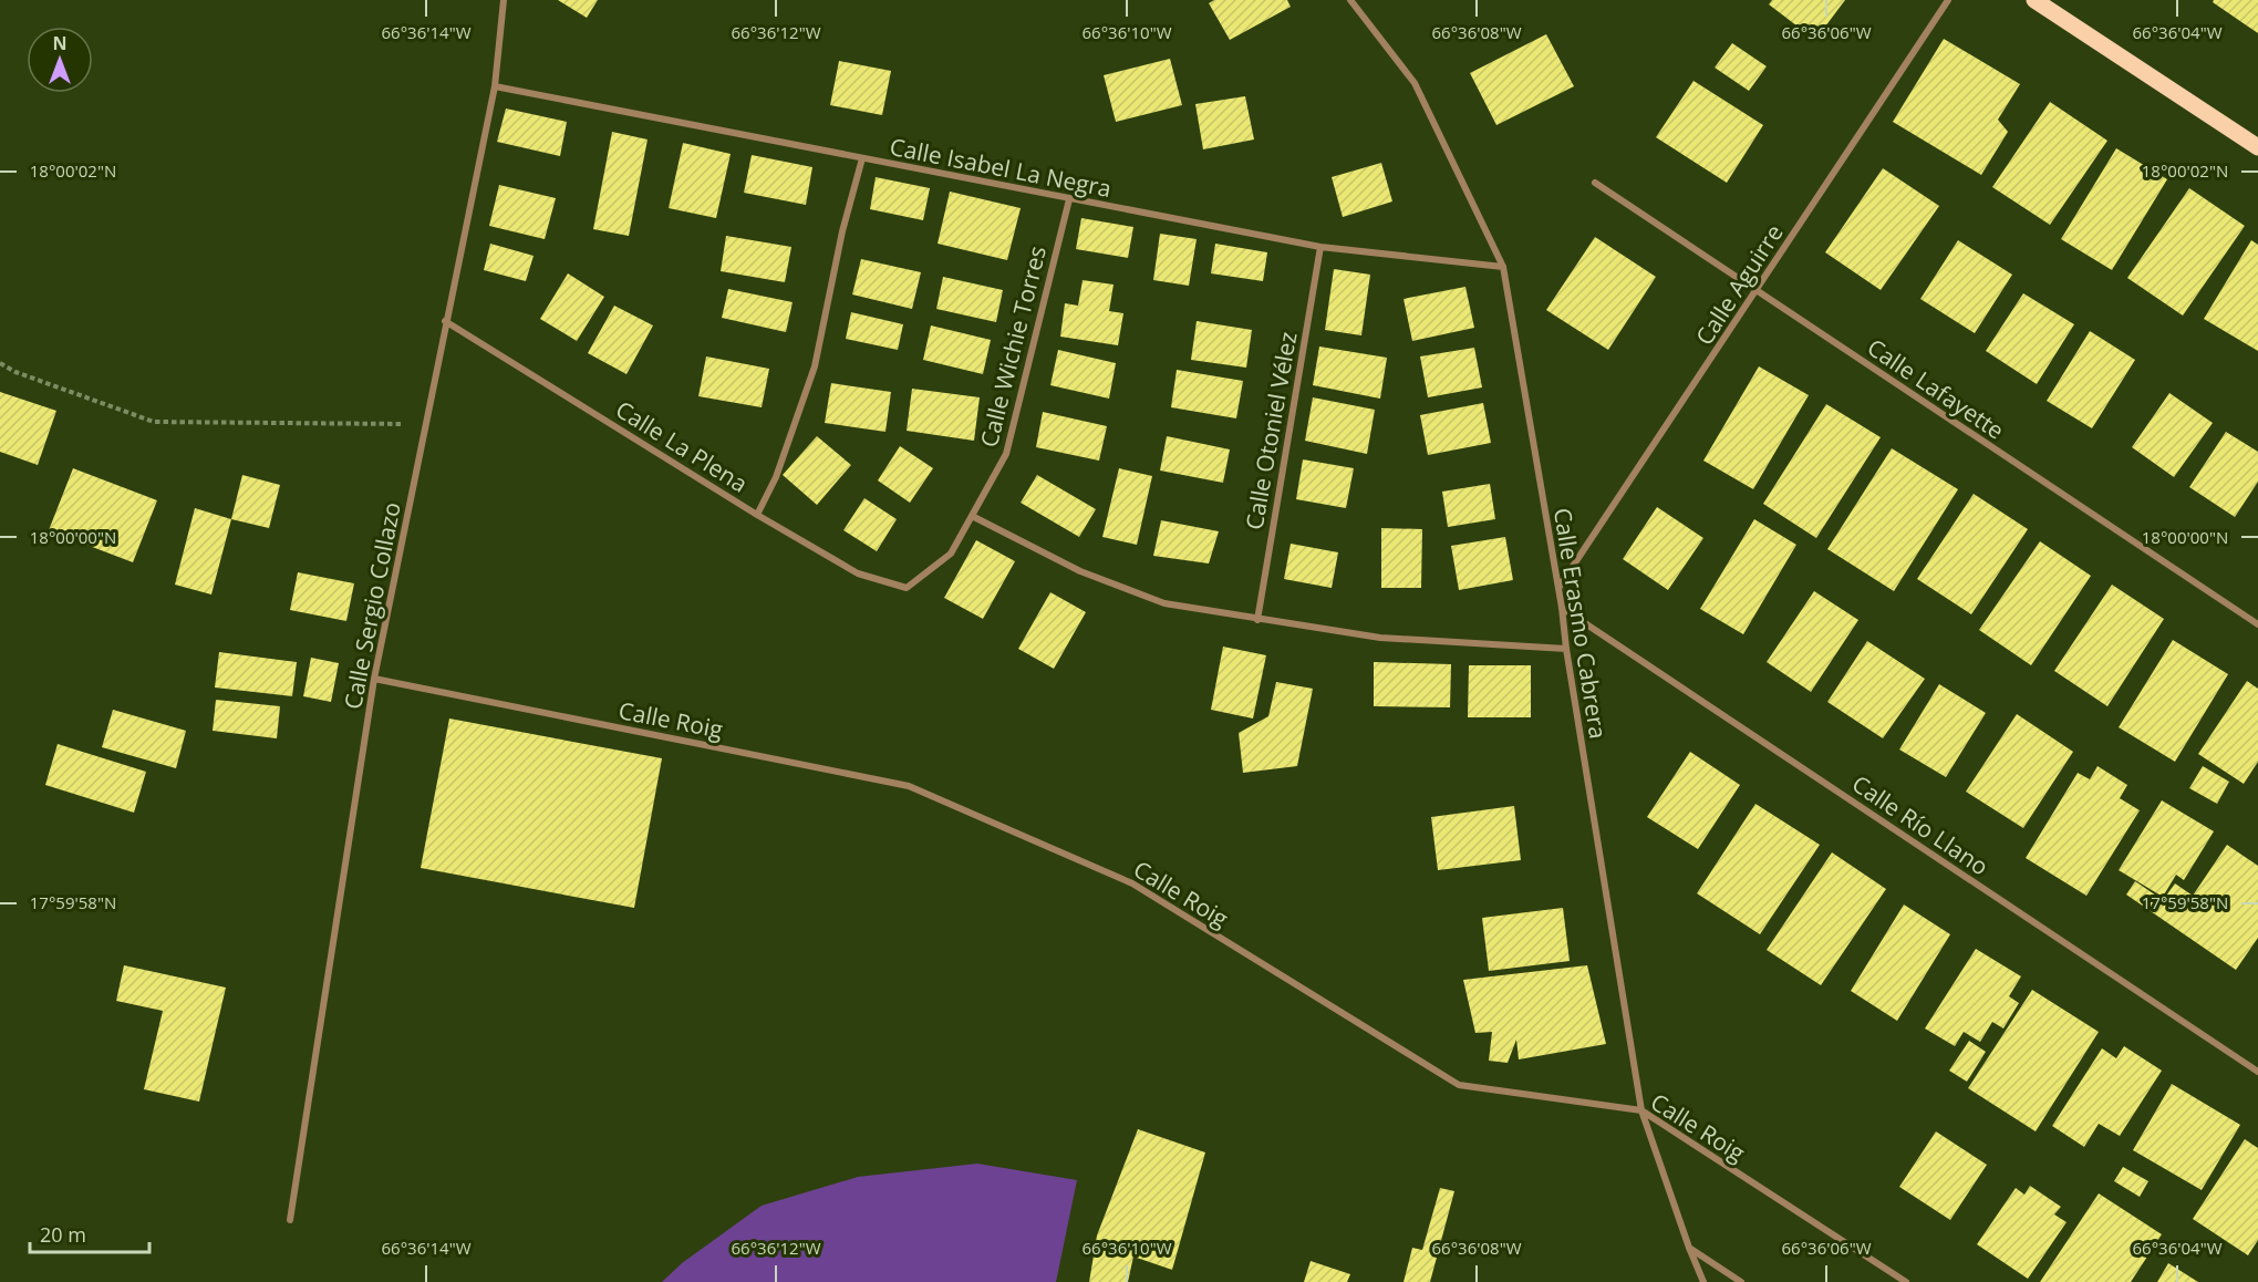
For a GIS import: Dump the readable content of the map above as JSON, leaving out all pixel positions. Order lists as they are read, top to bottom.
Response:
{
  "streets": {
    "street": [
      "Calle Isabel La Negra",
      "Calle Aguirre",
      "Calle Wichie Torres",
      "Calle Lafayette",
      "Calle Otoniel Vélez",
      "Calle La Plena",
      "Calle Sergio Collazo",
      "Calle Erasmo Cabrera",
      "Calle Roig",
      "Calle Río Llano"
    ]
  },
  "crossings": [
    ["Calle Isabel La Negra", "Calle Wichie Torres"],
    ["Calle Isabel La Negra", "Calle Otoniel Vélez"],
    ["Calle Isabel La Negra", "Calle Sergio Collazo"],
    ["Calle Isabel La Negra", "Calle Erasmo Cabrera"],
    ["Calle Aguirre", "Calle Lafayette"],
    ["Calle Aguirre", "Calle Erasmo Cabrera"],
    ["Calle Wichie Torres", "Calle La Plena"],
    ["Calle La Plena", "Calle Sergio Collazo"],
    ["Calle Sergio Collazo", "Calle Roig"],
    ["Calle Erasmo Cabrera", "Calle Roig"],
    ["Calle Erasmo Cabrera", "Calle Río Llano"]
  ],
  "scale_bar": "20 m",
  "north": "top",
  "coordinates": [
    "66°36'14\"W",
    "66°36'12\"W",
    "66°36'10\"W",
    "66°36'08\"W",
    "66°36'06\"W",
    "66°36'04\"W",
    "18°00'02\"N",
    "18°00'00\"N",
    "17°59'58\"N"
  ]
}
